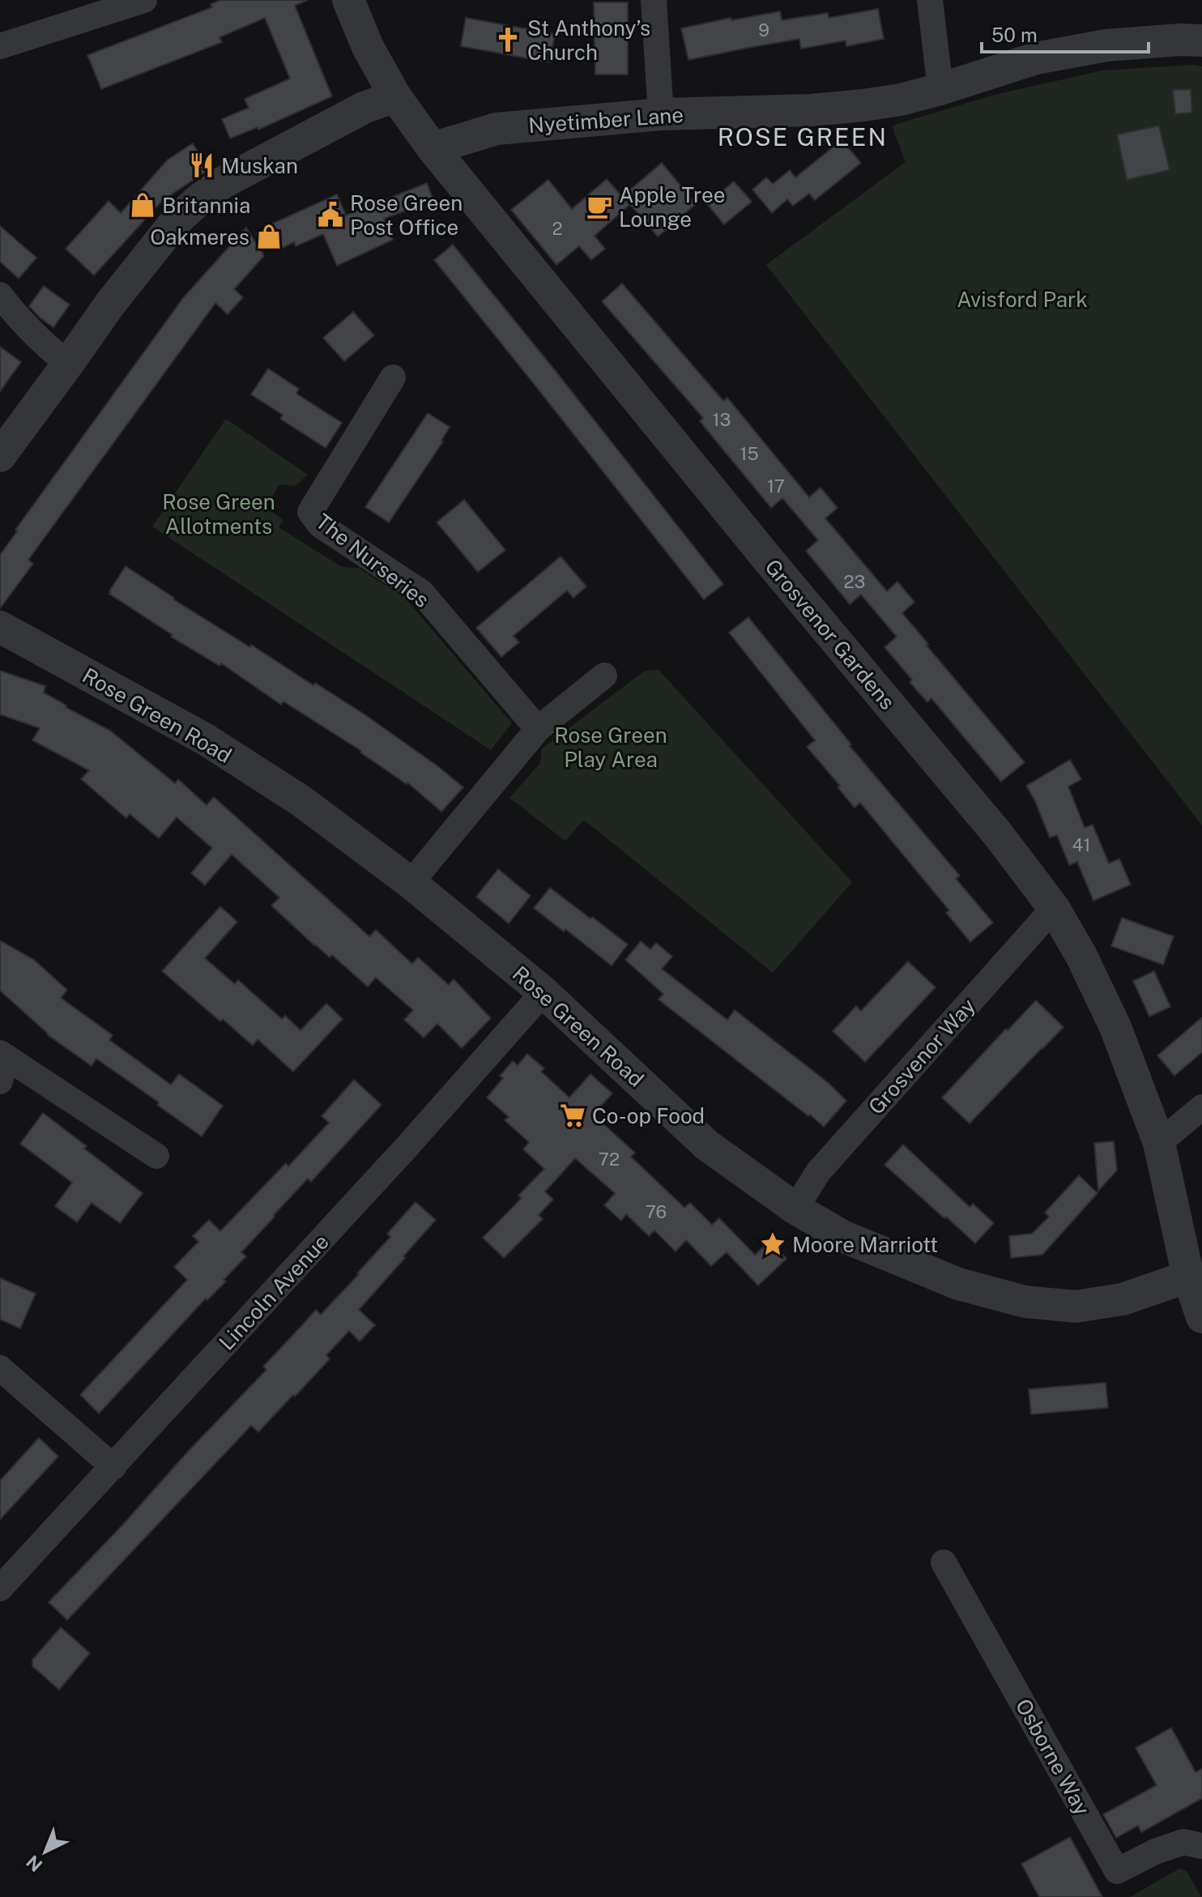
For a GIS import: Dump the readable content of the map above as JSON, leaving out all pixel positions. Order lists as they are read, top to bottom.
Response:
{
  "streets": {
    "street": [
      "Nyetimber Lane",
      "The Nurseries",
      "Grosvenor Gardens",
      "Rose Green Road",
      "Grosvenor Way",
      "Lincoln Avenue",
      "Osborne Way"
    ]
  },
  "crossings": [
    ["Nyetimber Lane", "Grosvenor Gardens"],
    ["Grosvenor Gardens", "Rose Green Road"],
    ["Grosvenor Gardens", "Grosvenor Way"],
    ["Rose Green Road", "Grosvenor Way"],
    ["Rose Green Road", "Lincoln Avenue"]
  ],
  "districts": ["ROSE GREEN"],
  "parks": ["Avisford Park", "Rose Green Allotments", "Rose Green Play Area"],
  "places": {
    "church": ["St Anthony’s Church"],
    "restaurant": ["Muskan"],
    "shop": ["Britannia", "Oakmeres"],
    "cafe": ["Apple Tree Lounge"],
    "public building": ["Rose Green Post Office"],
    "supermarket": ["Co-op Food"],
    "place": ["Moore Marriott"]
  },
  "house_numbers": [
    "9",
    "2",
    "13",
    "15",
    "17",
    "23",
    "41",
    "72",
    "76"
  ],
  "scale_bar": "50 m",
  "north": "bottom left"
}
